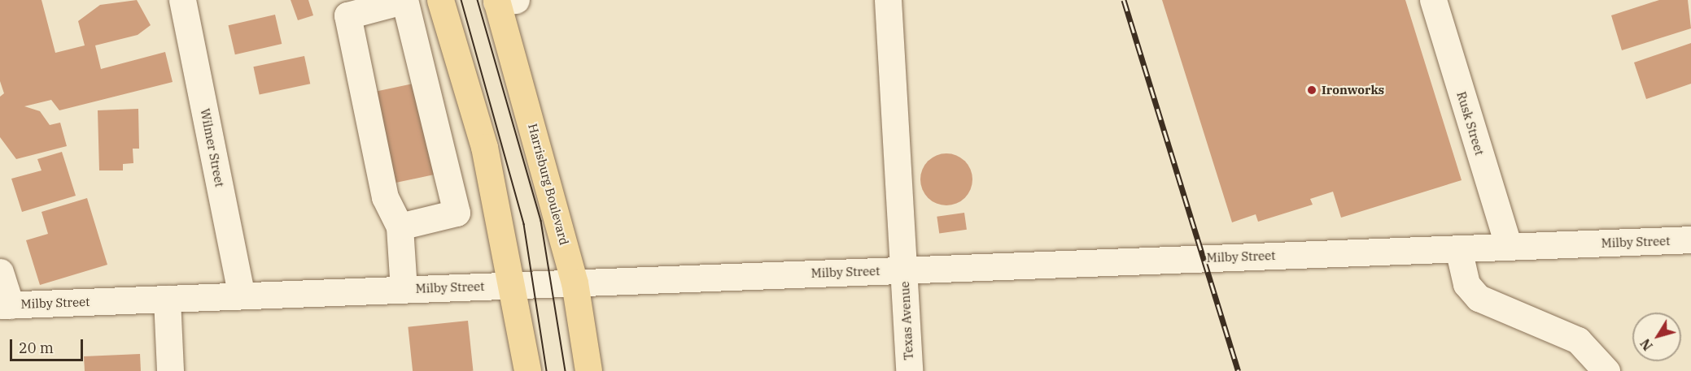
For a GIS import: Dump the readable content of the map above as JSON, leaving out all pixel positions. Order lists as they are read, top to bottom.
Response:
{
  "streets": {
    "main road": ["Harrisburg Boulevard"],
    "street": [
      "Rusk Street",
      "Wilmer Street",
      "Milby Street",
      "Texas Avenue"
    ]
  },
  "crossings": [
    ["Rusk Street", "Milby Street"],
    ["Wilmer Street", "Milby Street"],
    ["Harrisburg Boulevard", "Milby Street"],
    ["Milby Street", "Texas Avenue"]
  ],
  "places": ["Ironworks"],
  "scale_bar": "20 m",
  "north": "bottom left"
}
